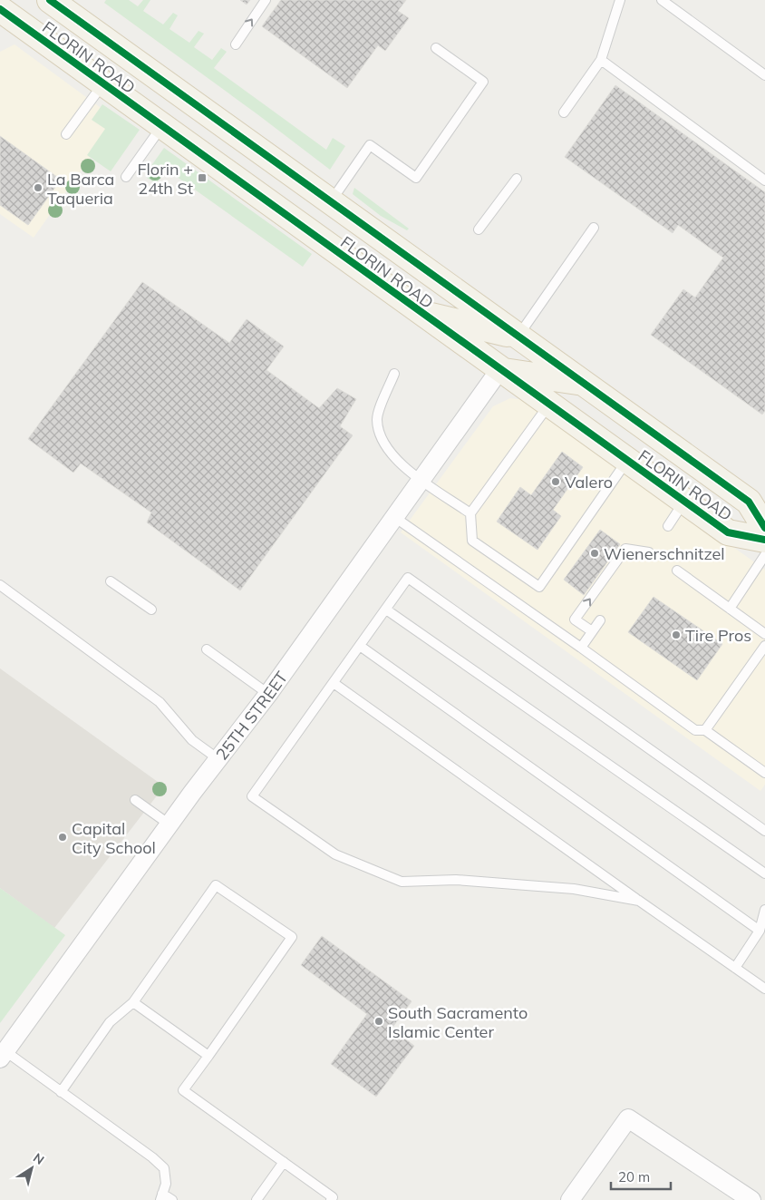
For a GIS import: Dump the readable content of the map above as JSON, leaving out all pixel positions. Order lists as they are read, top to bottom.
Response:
{
  "streets": {
    "main road": ["FLORIN ROAD"],
    "street": ["25TH STREET"]
  },
  "crossings": [
    ["FLORIN ROAD", "25TH STREET"]
  ],
  "places": {
    "transit": ["Florin + 24th St"],
    "other": [
      "La Barca Taqueria",
      "Valero",
      "Wienerschnitzel",
      "Tire Pros",
      "Capital City School",
      "South Sacramento Islamic Center"
    ]
  },
  "scale_bar": "20 m",
  "north": "top right"
}
